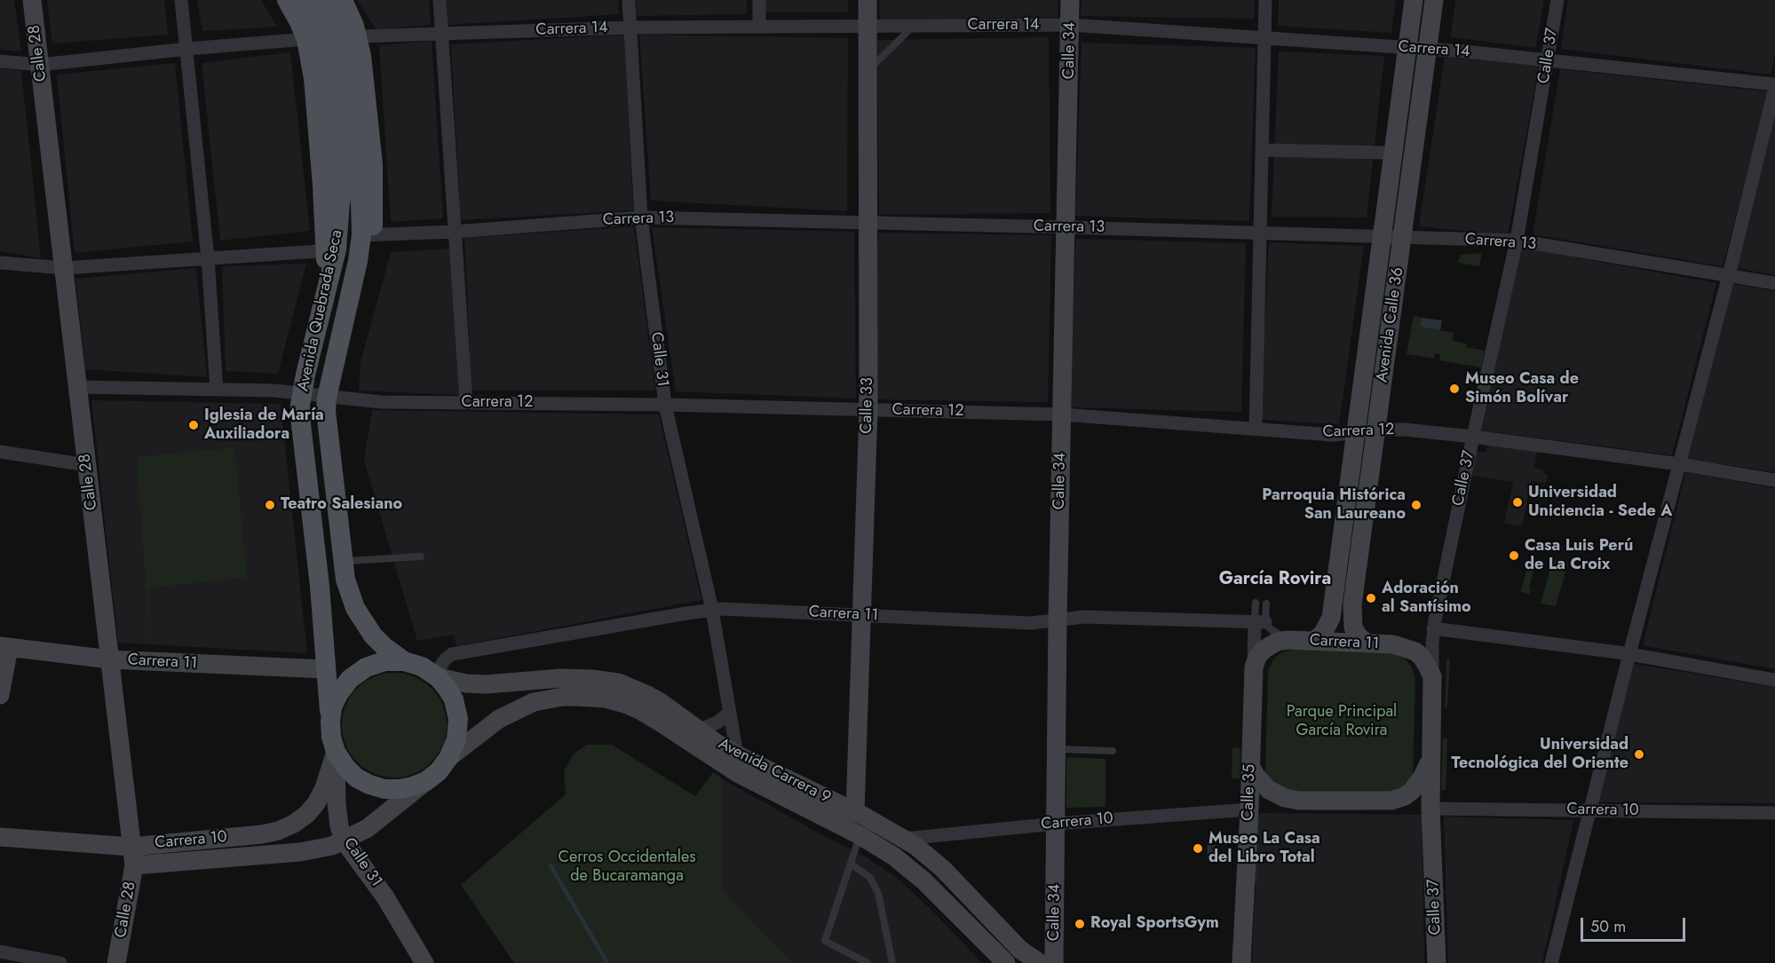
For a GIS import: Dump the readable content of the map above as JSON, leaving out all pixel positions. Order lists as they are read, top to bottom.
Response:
{
  "streets": {
    "main road": ["Avenida Quebrada Seca"],
    "street": [
      "Carrera 14",
      "Calle 34",
      "Calle 28",
      "Calle 37",
      "Carrera 13",
      "Avenida Calle 36",
      "Calle 31",
      "Carrera 12",
      "Calle 33",
      "Carrera 11",
      "Avenida Carrera 9",
      "Calle 35",
      "Carrera 10"
    ]
  },
  "crossings": [
    ["Carrera 14", "Calle 34"],
    ["Carrera 14", "Calle 37"],
    ["Carrera 14", "Avenida Calle 36"],
    ["Carrera 14", "Calle 31"],
    ["Carrera 14", "Calle 33"],
    ["Calle 34", "Carrera 13"],
    ["Calle 34", "Carrera 12"],
    ["Calle 34", "Carrera 11"],
    ["Calle 34", "Carrera 10"],
    ["Calle 28", "Carrera 12"],
    ["Calle 28", "Carrera 11"],
    ["Calle 28", "Carrera 10"],
    ["Calle 37", "Carrera 13"],
    ["Calle 37", "Carrera 12"],
    ["Calle 37", "Carrera 11"],
    ["Calle 37", "Carrera 10"],
    ["Carrera 13", "Avenida Quebrada Seca"],
    ["Carrera 13", "Avenida Calle 36"],
    ["Carrera 13", "Calle 31"],
    ["Carrera 13", "Calle 33"],
    ["Avenida Quebrada Seca", "Calle 31"],
    ["Avenida Quebrada Seca", "Carrera 12"],
    ["Avenida Quebrada Seca", "Carrera 11"],
    ["Avenida Quebrada Seca", "Avenida Carrera 9"],
    ["Avenida Quebrada Seca", "Carrera 10"],
    ["Avenida Calle 36", "Carrera 12"],
    ["Avenida Calle 36", "Carrera 11"],
    ["Calle 31", "Carrera 12"],
    ["Calle 31", "Carrera 11"],
    ["Calle 31", "Avenida Carrera 9"],
    ["Calle 31", "Carrera 10"],
    ["Carrera 12", "Calle 33"],
    ["Calle 33", "Carrera 11"],
    ["Calle 33", "Avenida Carrera 9"],
    ["Carrera 11", "Avenida Carrera 9"],
    ["Carrera 11", "Calle 35"],
    ["Carrera 11", "Carrera 10"],
    ["Avenida Carrera 9", "Carrera 10"],
    ["Calle 35", "Carrera 10"]
  ],
  "districts": ["García Rovira"],
  "parks": ["Parque Principal García Rovira", "Cerros Occidentales de Bucaramanga"],
  "places": [
    "Museo Casa de Simón Bolívar",
    "Iglesia de María Auxiliadora",
    "Universidad Uniciencia - Sede A",
    "Teatro Salesiano",
    "Parroquia Histórica San Laureano",
    "Casa Luis Perú de La Croix",
    "Adoración al Santísimo",
    "Universidad Tecnológica del Oriente",
    "Museo La Casa del Libro Total",
    "Royal SportsGym"
  ],
  "scale_bar": "50 m"
}
